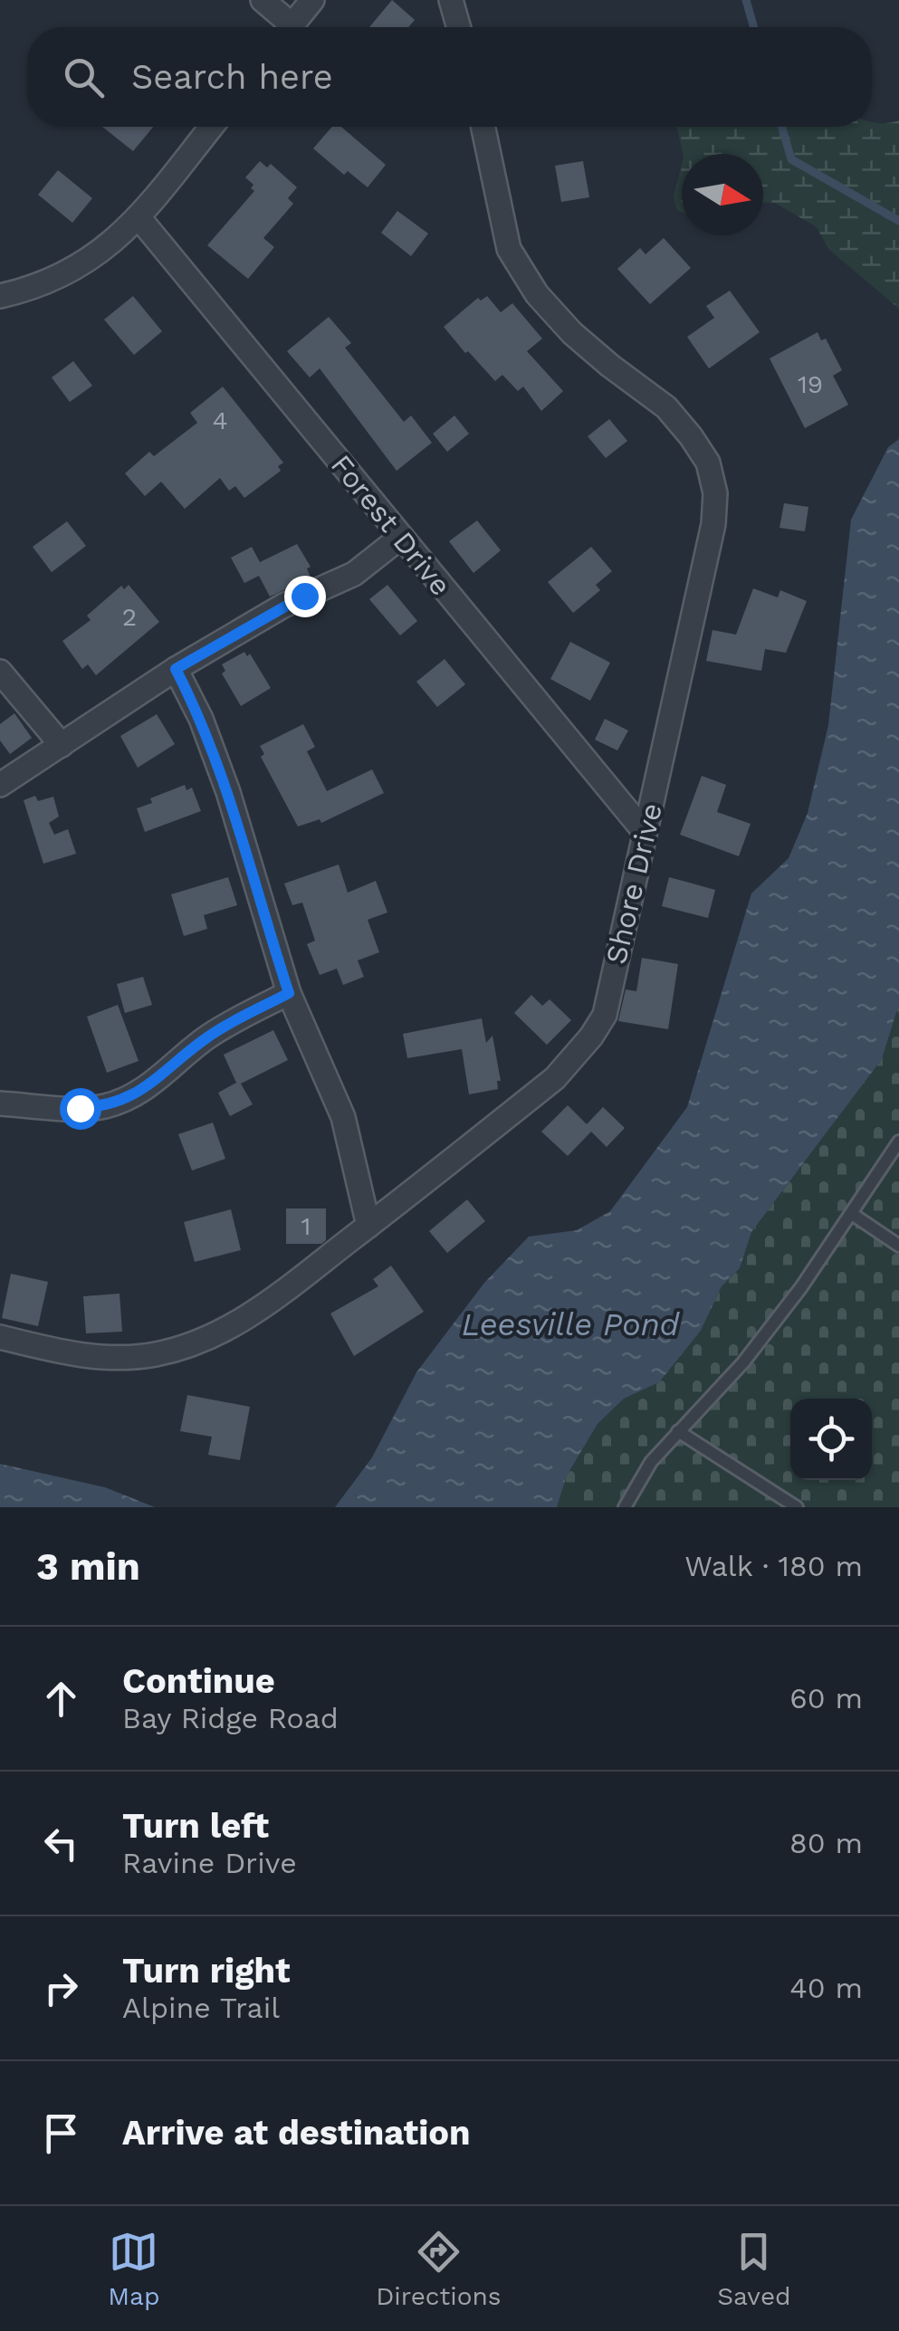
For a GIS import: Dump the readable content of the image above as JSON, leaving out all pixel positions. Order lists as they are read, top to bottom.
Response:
{
  "streets": {
    "street": ["Forest Drive", "Shore Drive"]
  },
  "crossings": [
    ["Forest Drive", "Shore Drive"]
  ],
  "water": ["Leesville Pond"],
  "house_numbers": [
    "19",
    "4",
    "2",
    "1"
  ],
  "north": "right",
  "page": {
    "search": "Search here",
    "heading": ["3 min", "Walk · 180 m"],
    "list": [
      ["Continue", "Bay Ridge Road", "60 m"],
      ["Turn left", "Ravine Drive", "80 m"],
      ["Turn right", "Alpine Trail", "40 m"],
      "Arrive at destination"
    ],
    "nav": ["Map", "Directions", "Saved"]
  }
}
